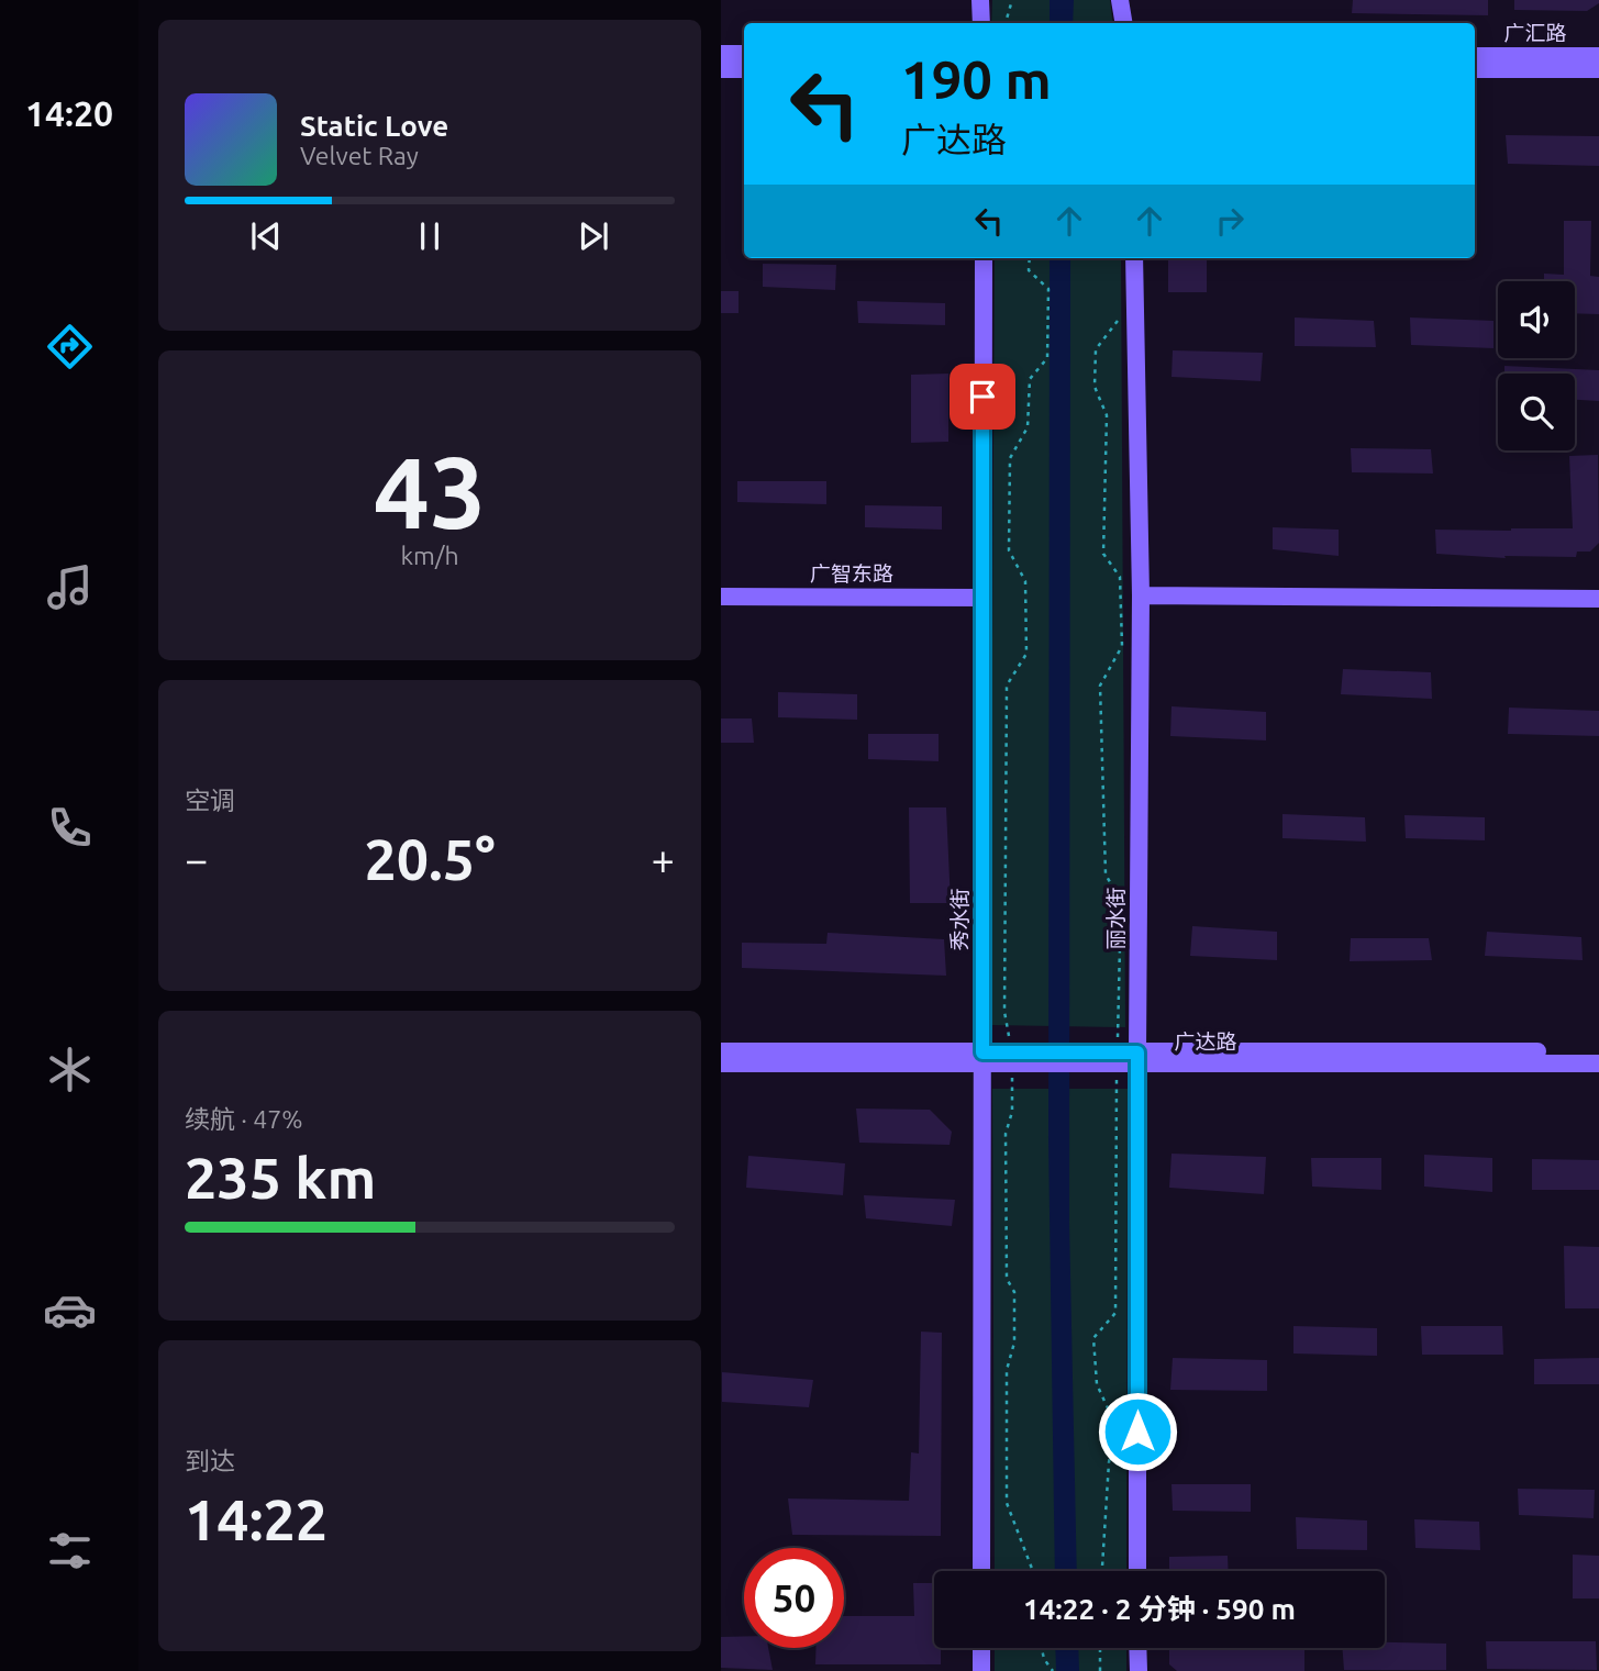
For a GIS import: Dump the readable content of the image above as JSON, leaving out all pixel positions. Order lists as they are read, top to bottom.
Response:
{
  "streets": {
    "main road": [
      "广汇路",
      "广智东路",
      "丽水街",
      "秀水街",
      "广达路"
    ]
  },
  "crossings": [
    ["广智东路", "秀水街"],
    ["丽水街", "广达路"],
    ["秀水街", "广达路"]
  ],
  "page": {
    "tabs": "14:20",
    "turn": ["190 m", "广达路"],
    "song": ["Static Love", "Velvet Ray"],
    "tile": [
      ["43", "km/h"],
      "空调",
      ["续航 · 47%", "235 km"],
      ["到达", "14:22"]
    ],
    "heat": ["−", "20.5°", "+"],
    "limit": "50",
    "trip": "14:22 · 2 分钟 · 590 m"
  }
}
